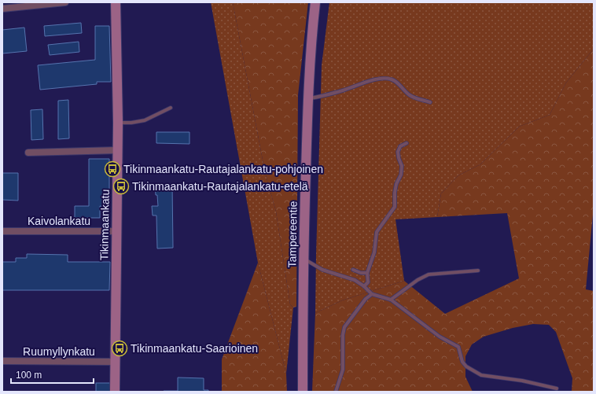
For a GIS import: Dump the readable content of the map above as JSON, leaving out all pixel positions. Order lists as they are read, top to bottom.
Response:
{
  "streets": {
    "street": [
      "Kaivolankatu",
      "Tikinmaankatu",
      "Tampereentie",
      "Ruumyllynkatu"
    ]
  },
  "crossings": [
    ["Kaivolankatu", "Tikinmaankatu"],
    ["Tikinmaankatu", "Ruumyllynkatu"]
  ],
  "places": {
    "bus stop": ["Tikinmaankatu-Rautajalankatu-pohjoinen", "Tikinmaankatu-Rautajalankatu-etelä", "Tikinmaankatu-Saarioinen"]
  },
  "scale_bar": "100 m"
}
